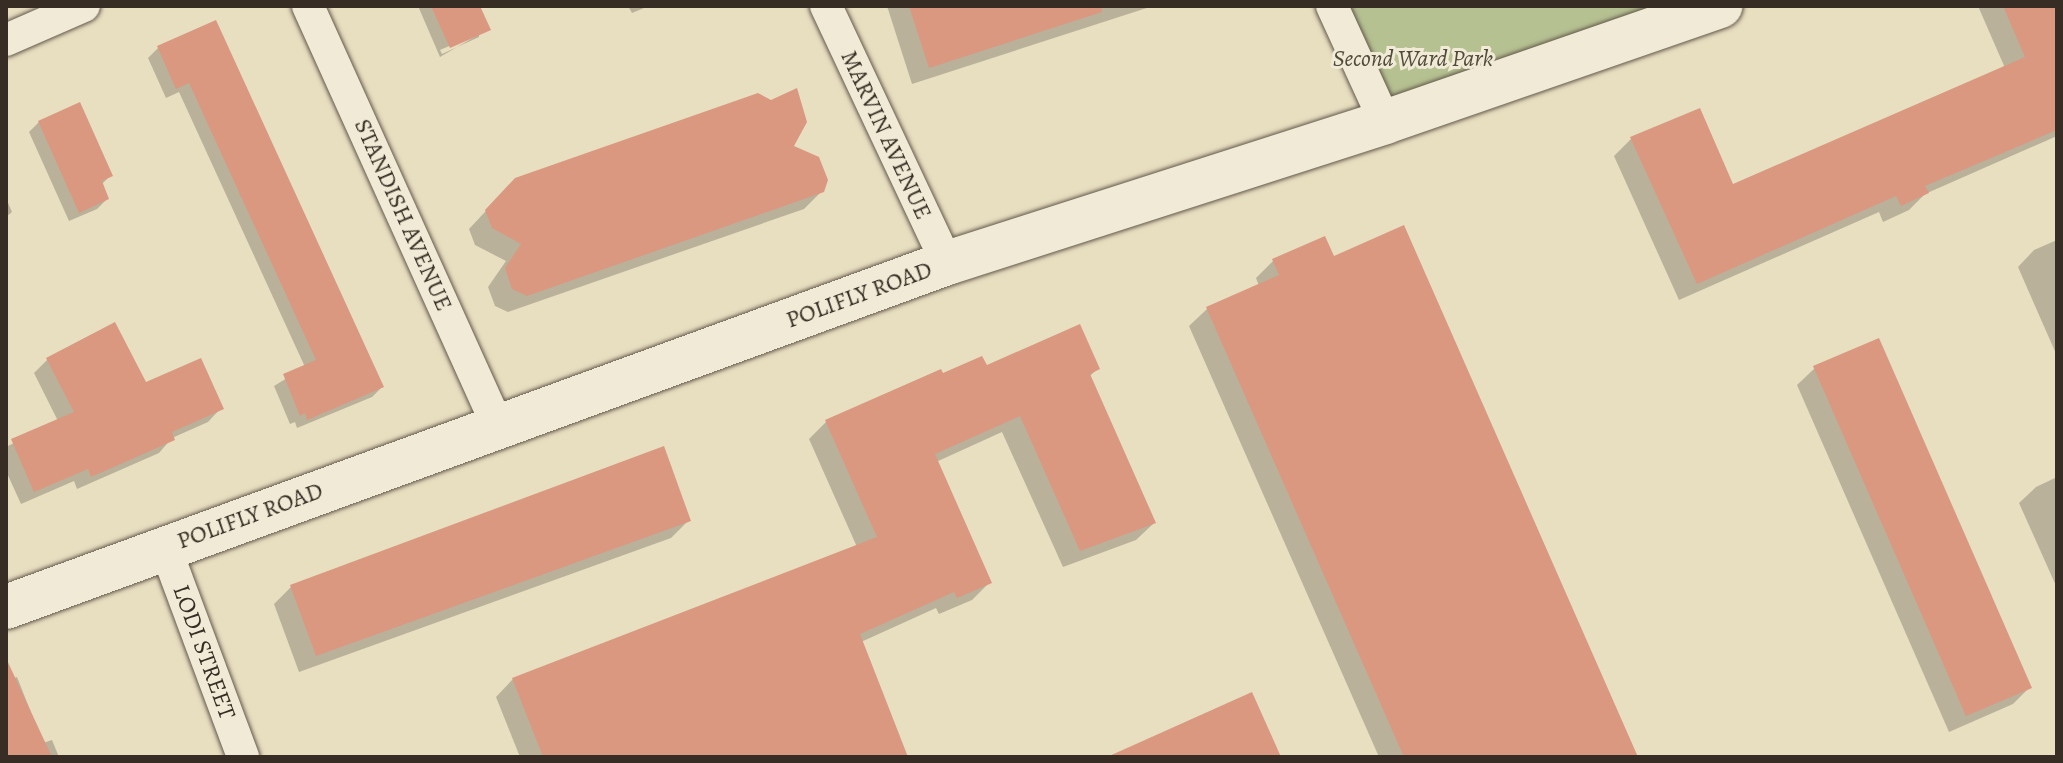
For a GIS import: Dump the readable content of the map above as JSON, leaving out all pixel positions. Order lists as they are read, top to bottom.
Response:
{
  "streets": {
    "main road": ["POLIFLY ROAD"],
    "street": ["MARVIN AVENUE", "STANDISH AVENUE", "LODI STREET"]
  },
  "crossings": [
    ["MARVIN AVENUE", "POLIFLY ROAD"],
    ["STANDISH AVENUE", "POLIFLY ROAD"],
    ["POLIFLY ROAD", "LODI STREET"]
  ],
  "parks": ["Second Ward Park"]
}
